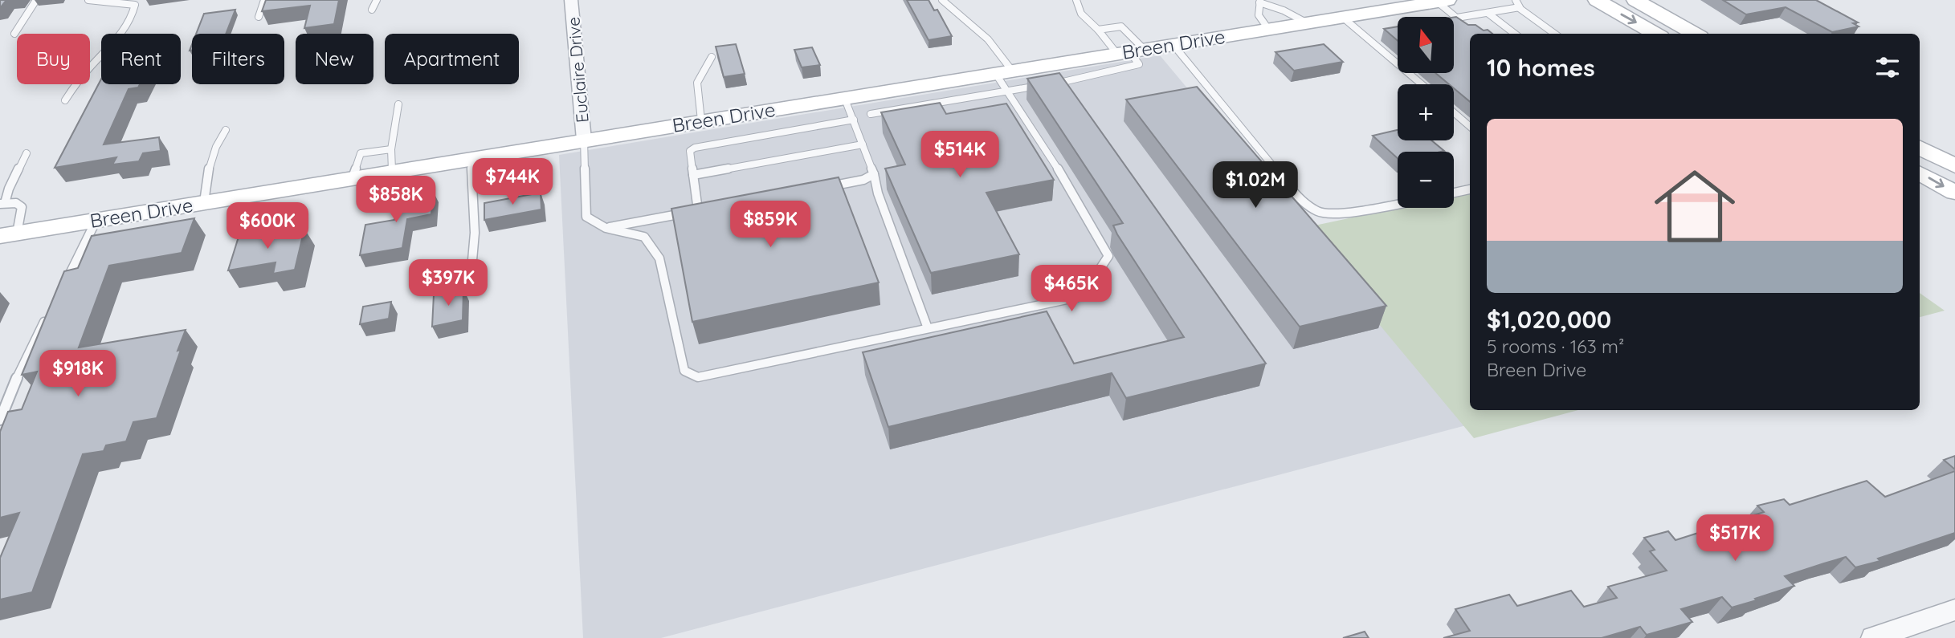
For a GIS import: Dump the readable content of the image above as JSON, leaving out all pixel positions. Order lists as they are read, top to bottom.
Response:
{
  "streets": {
    "street": ["Breen Drive", "Euclaire Drive"]
  },
  "crossings": [
    ["Breen Drive", "Euclaire Drive"]
  ],
  "north": "top",
  "page": {
    "map_buttons": ["+", "−"],
    "chip": [
      "Buy",
      "Rent",
      "Filters",
      "New",
      "Apartment"
    ],
    "heading": "10 homes",
    "list": [
      {
        "name": "$1,020,000",
        "note": "5 rooms · 163 m² · Breen Drive"
      }
    ],
    "price": [
      "$514K",
      "$744K",
      "$1.02M",
      "$858K",
      "$859K",
      "$600K",
      "$397K",
      "$465K",
      "$918K",
      "$517K"
    ]
  }
}
